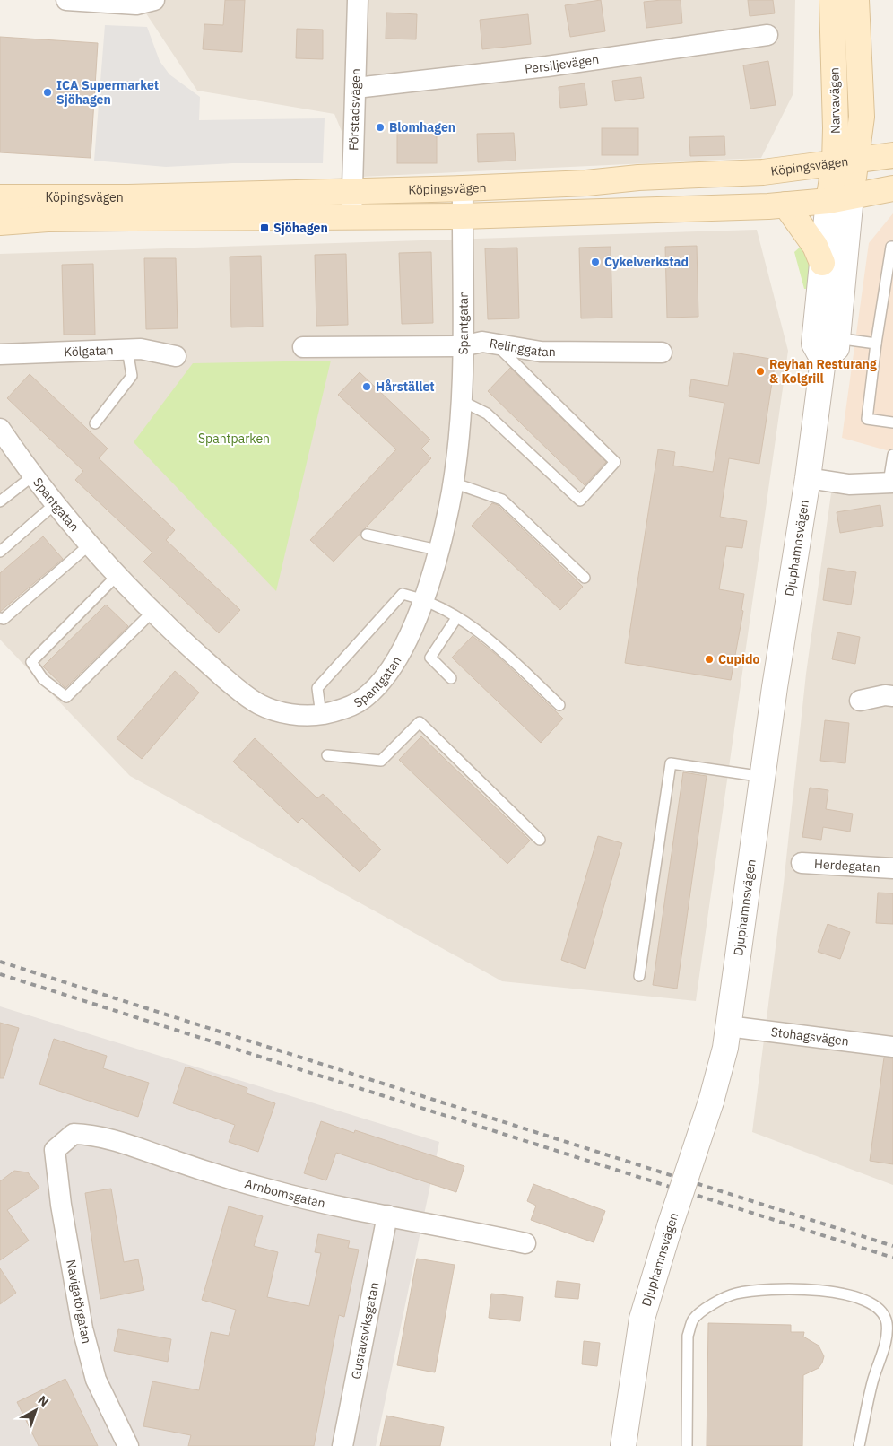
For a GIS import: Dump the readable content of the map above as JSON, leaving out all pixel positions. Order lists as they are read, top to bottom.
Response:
{
  "streets": {
    "main road": ["Narvavägen", "Köpingsvägen"],
    "street": [
      "Persiljevägen",
      "Förstadsvägen",
      "Spantgatan",
      "Relinggatan",
      "Kölgatan",
      "Djuphamnsvägen",
      "Herdegatan",
      "Stohagsvägen",
      "Arnbomsgatan",
      "Navigatörgatan",
      "Gustavsviksgatan"
    ]
  },
  "crossings": [
    ["Persiljevägen", "Förstadsvägen"],
    ["Narvavägen", "Köpingsvägen"],
    ["Narvavägen", "Djuphamnsvägen"],
    ["Förstadsvägen", "Köpingsvägen"],
    ["Köpingsvägen", "Spantgatan"],
    ["Köpingsvägen", "Djuphamnsvägen"],
    ["Spantgatan", "Relinggatan"],
    ["Djuphamnsvägen", "Stohagsvägen"],
    ["Arnbomsgatan", "Navigatörgatan"],
    ["Arnbomsgatan", "Gustavsviksgatan"]
  ],
  "parks": ["Spantparken"],
  "places": {
    "other": [
      "ICA Supermarket Sjöhagen",
      "Blomhagen",
      "Cykelverkstad",
      "Reyhan Resturang & Kolgrill",
      "Hårstället",
      "Cupido"
    ],
    "transit": ["Sjöhagen"]
  },
  "north": "top right"
}
